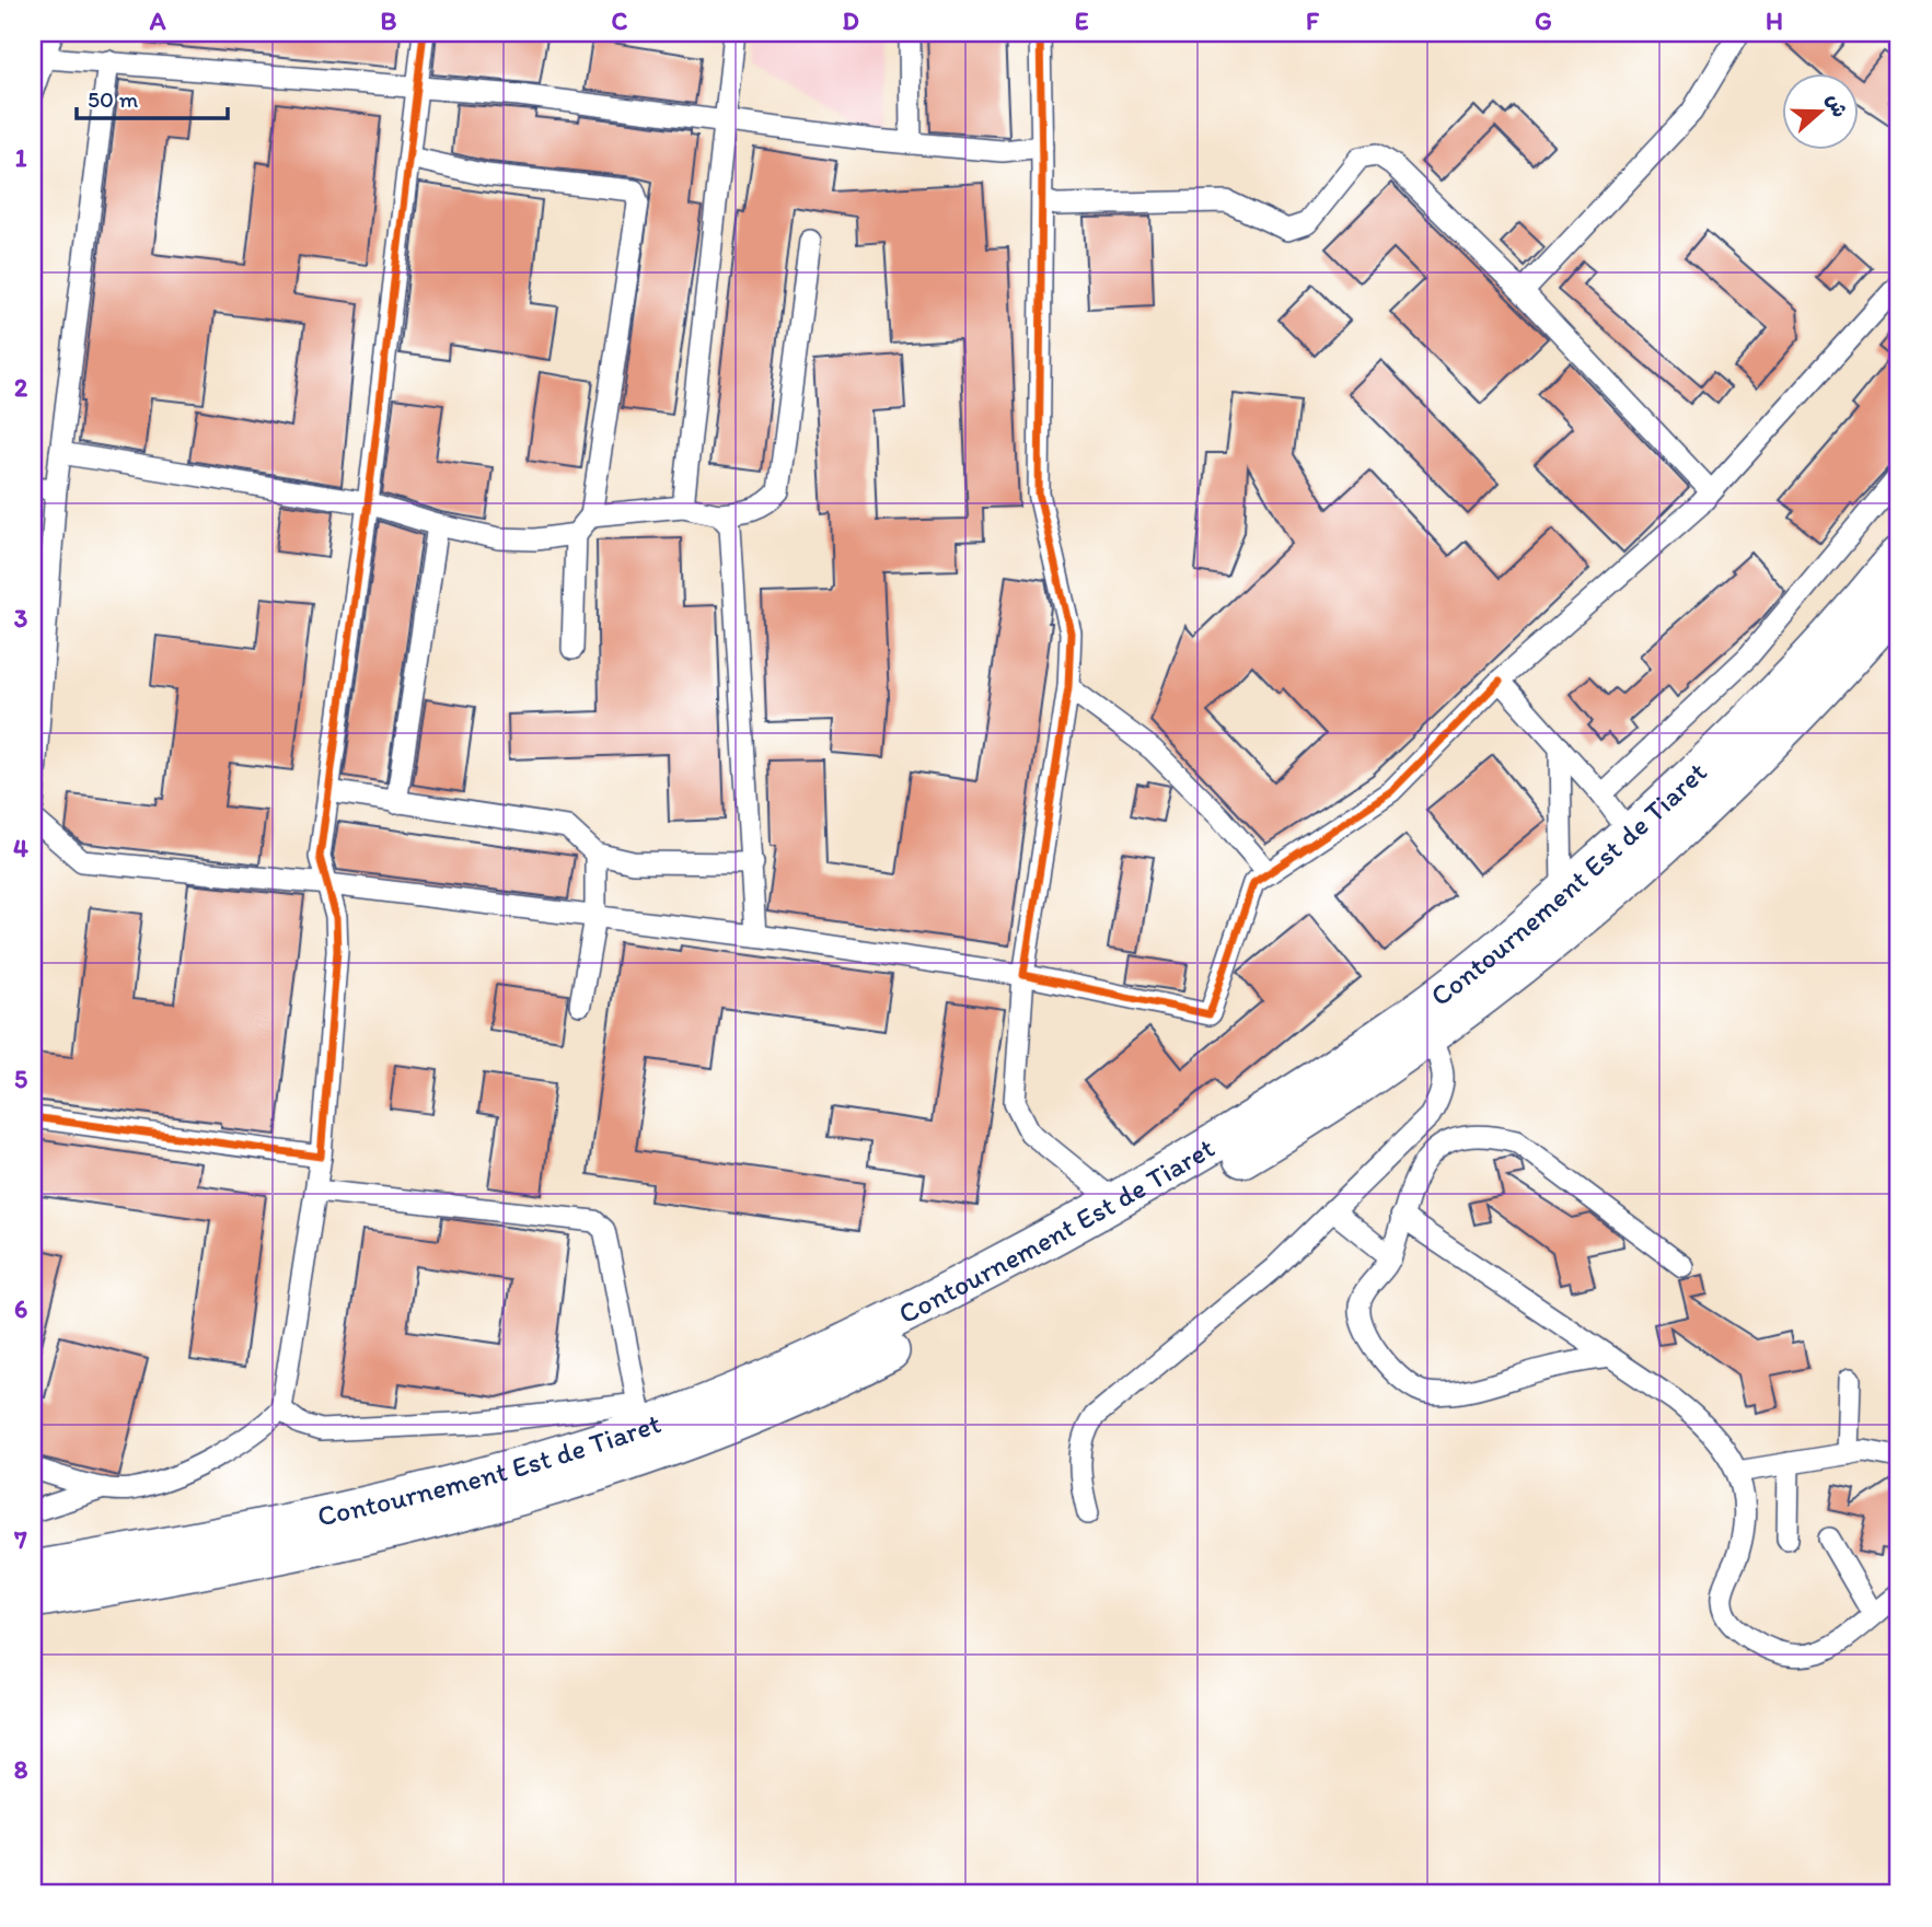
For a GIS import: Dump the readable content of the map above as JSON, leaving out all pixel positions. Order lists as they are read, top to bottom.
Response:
{
  "streets": {
    "highway": ["Contournement Est de Tiaret"]
  },
  "scale_bar": "50 m",
  "north": "right",
  "grid": {
    "columns": [
      "A",
      "B",
      "C",
      "D",
      "E",
      "F",
      "G",
      "H"
    ],
    "rows": [
      "1",
      "2",
      "3",
      "4",
      "5",
      "6",
      "7",
      "8"
    ]
  }
}
